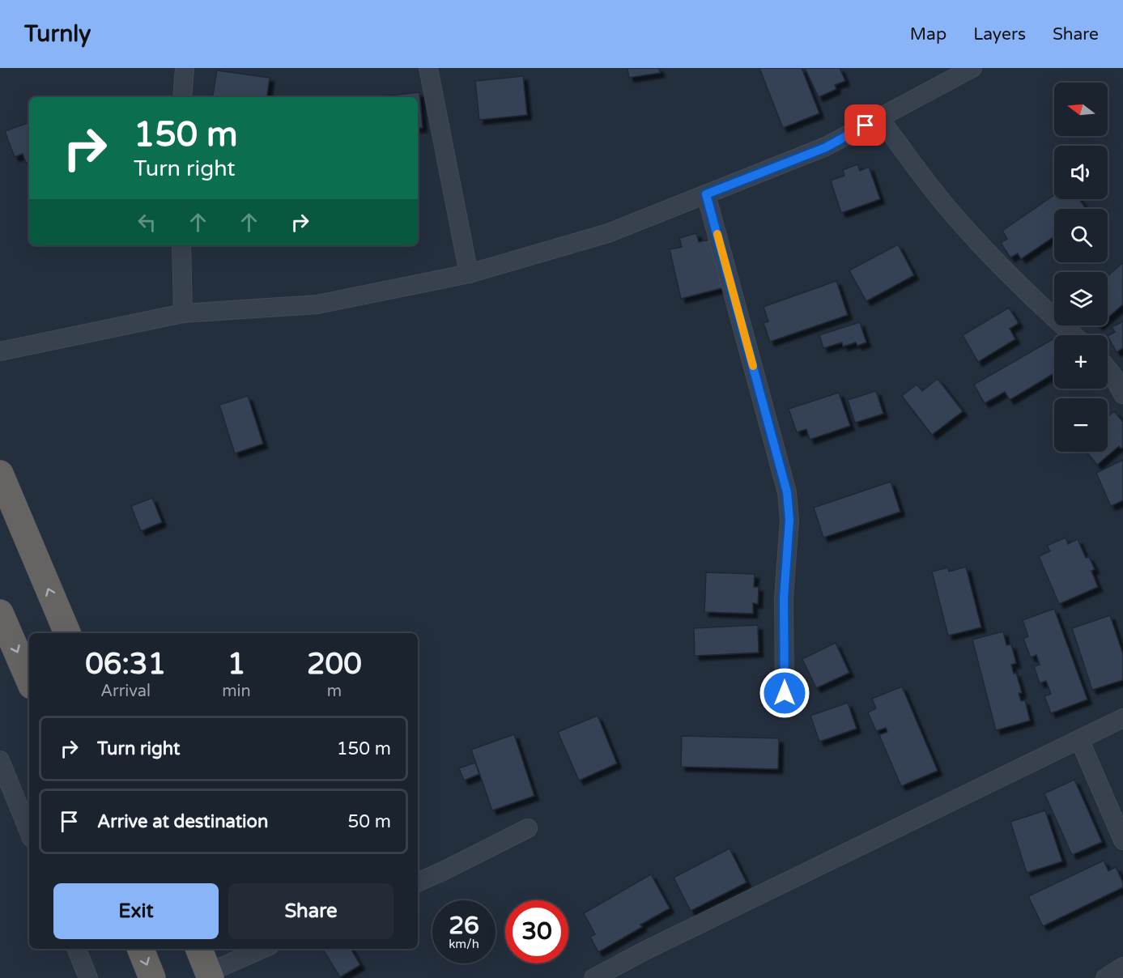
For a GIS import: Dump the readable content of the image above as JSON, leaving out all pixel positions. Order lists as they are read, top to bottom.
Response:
{
  "north": "left",
  "page": {
    "header": "Turnly",
    "nav": ["Map", "Layers", "Share"],
    "map_buttons": ["+", "−"],
    "turn": ["150 m", "Turn right"],
    "eta": [
      "06:31",
      "Arrival",
      "1",
      "min",
      "200",
      "m"
    ],
    "list": [
      {
        "name": "Turn right",
        "value": "150 m"
      },
      {
        "name": "Arrive at destination",
        "value": "50 m"
      }
    ],
    "buttons": ["Exit", "Share"],
    "speed": "26 km/h",
    "limit": "30"
  }
}
